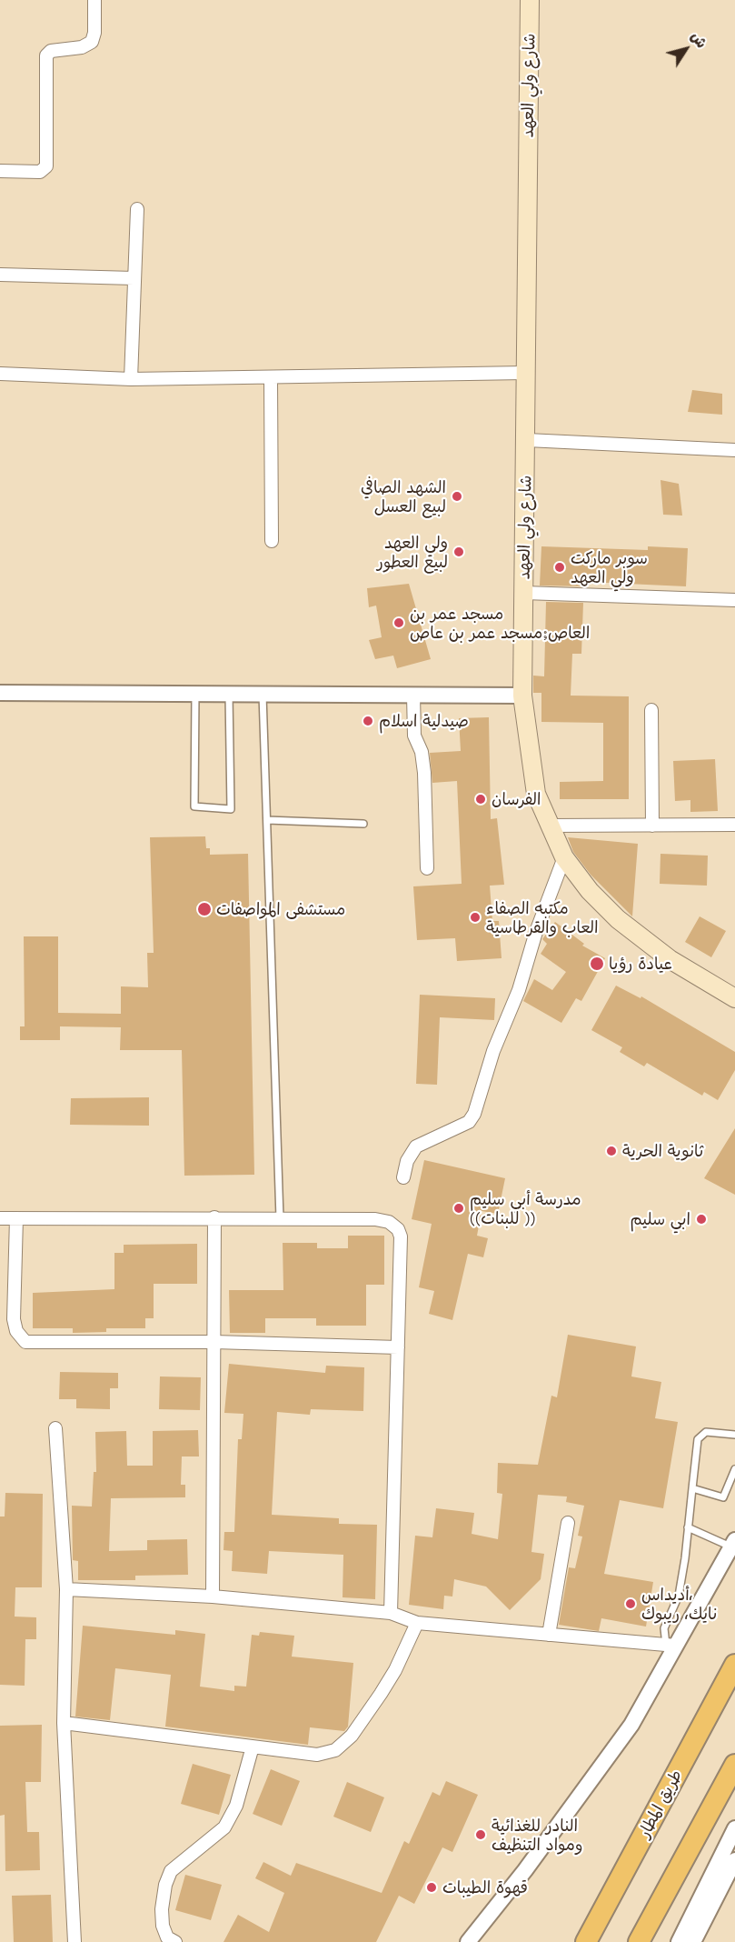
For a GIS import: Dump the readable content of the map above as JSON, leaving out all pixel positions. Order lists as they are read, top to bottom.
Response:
{
  "streets": {
    "highway": ["طريق المطار"],
    "main road": ["شارع ولي العهد"]
  },
  "places": [
    "الشهد الصافي لبيع العسل",
    "ولي العهد لبيع العطور",
    "سوبر ماركت ولي العهد",
    "مسجد عمر بن العاص;مسجد عمر بن عاص",
    "صيدلية اسلام",
    "الفرسان",
    "مستشفى المواصفات",
    "مكتبه الصفاء العاب والقرطاسية",
    "عيادة رؤيا",
    "ثانوية الحرية",
    "مدرسة أبي سليم ((للبنات ))",
    "ابي سليم",
    "أديداس، نايك، ريبوك",
    "النادر للغذائية ومواد التنظيف",
    "قهوة الطيبات"
  ],
  "north": "top right"
}
